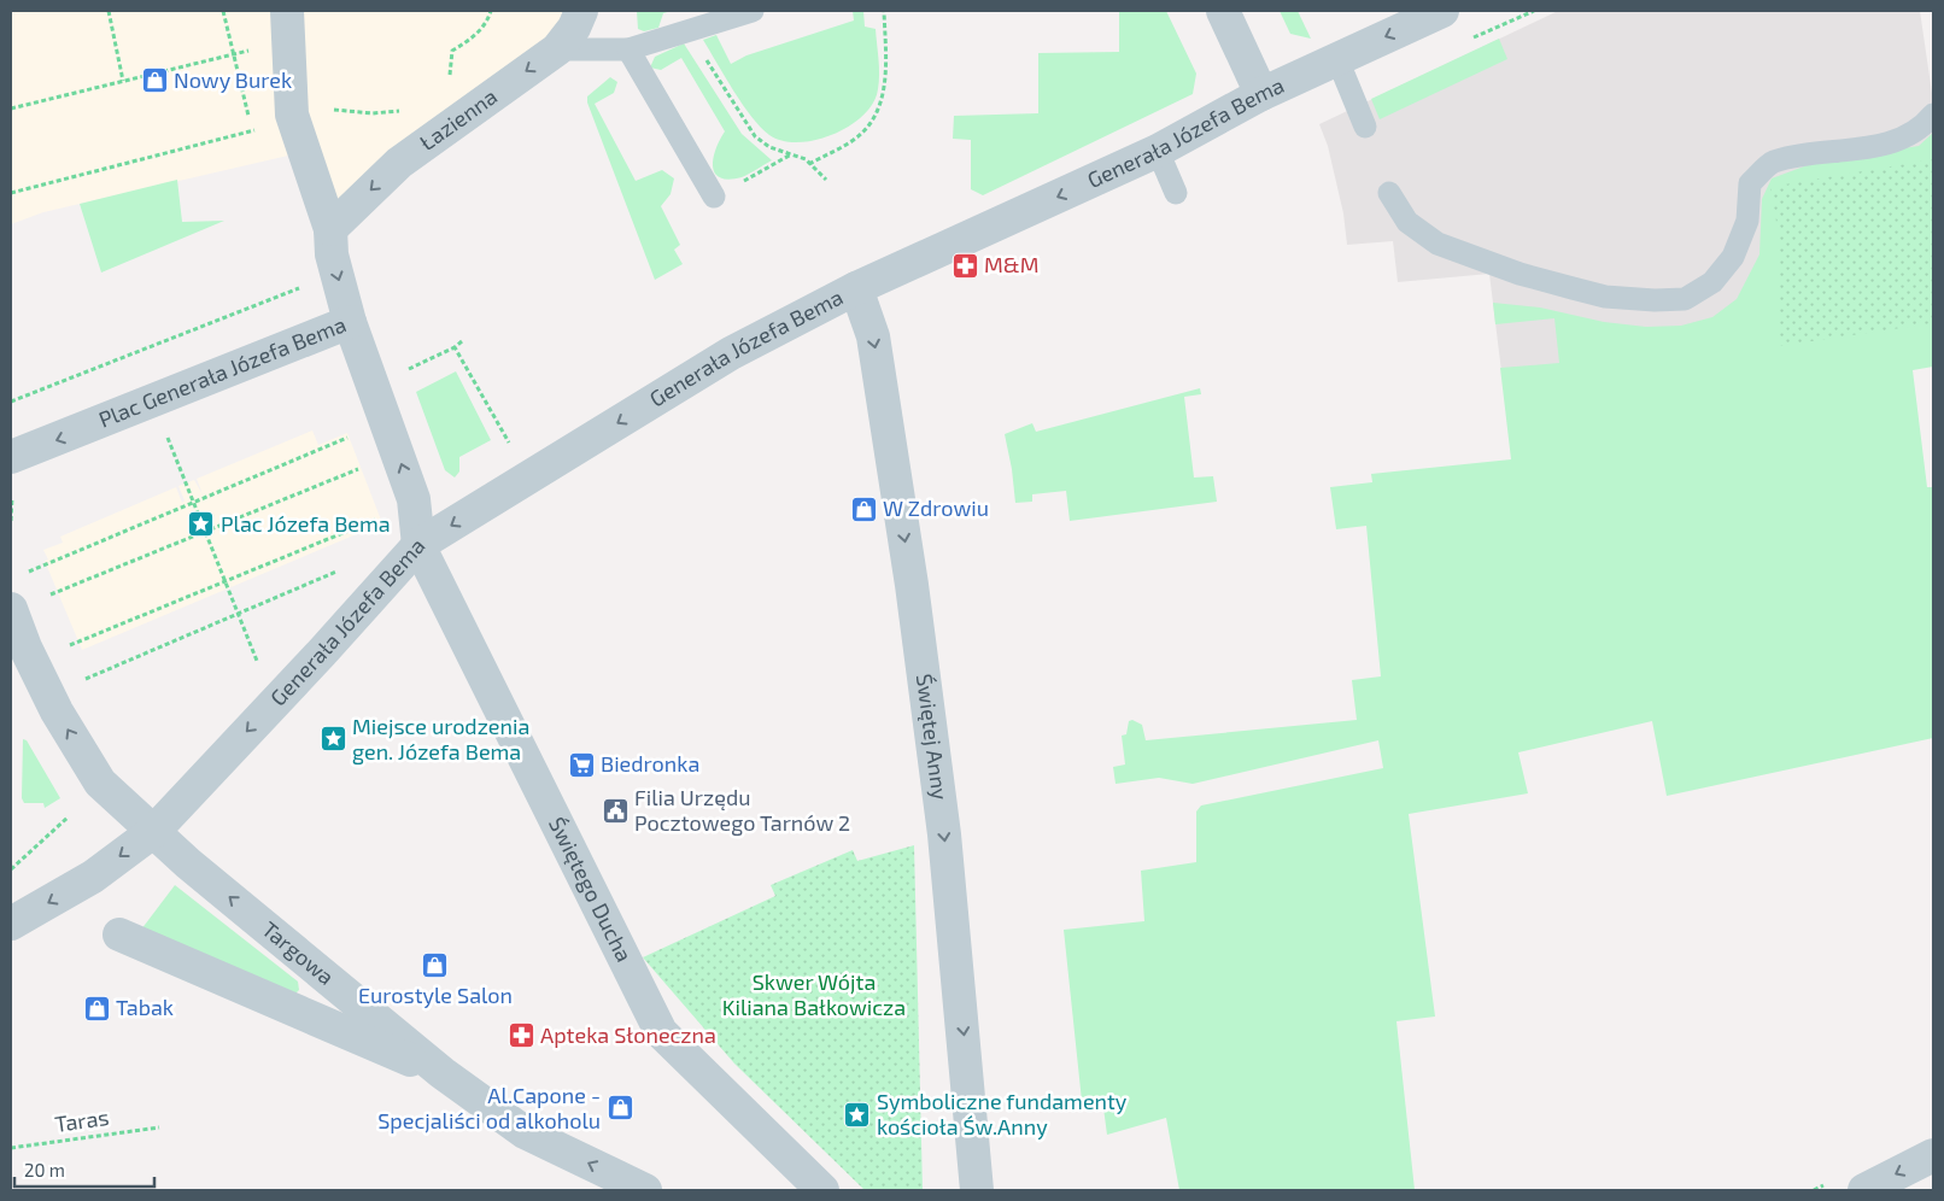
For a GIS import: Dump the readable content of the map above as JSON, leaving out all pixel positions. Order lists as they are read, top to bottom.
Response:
{
  "streets": {
    "street": [
      "Łazienna",
      "Generała Józefa Bema",
      "Plac Generała Józefa Bema",
      "Świętej Anny",
      "Świętego Ducha",
      "Targowa"
    ],
    "path": ["Taras"]
  },
  "crossings": [
    ["Generała Józefa Bema", "Plac Generała Józefa Bema"],
    ["Generała Józefa Bema", "Świętej Anny"],
    ["Generała Józefa Bema", "Świętego Ducha"],
    ["Generała Józefa Bema", "Targowa"],
    ["Plac Generała Józefa Bema", "Świętego Ducha"]
  ],
  "one_way": ["Łazienna", "Generała Józefa Bema", "Świętej Anny"],
  "parks": ["Skwer Wójta Kiliana Bałkowicza"],
  "places": {
    "shop": [
      "Nowy Burek",
      "W Zdrowiu",
      "Eurostyle Salon",
      "Tabak",
      "Al.Capone - Specjaliści od alkoholu"
    ],
    "pharmacy": ["M&M", "Apteka Słoneczna"],
    "place": ["Plac Józefa Bema", "Miejsce urodzenia gen. Józefa Bema", "Symboliczne fundamenty kościoła Św.Anny"],
    "supermarket": ["Biedronka"],
    "public building": ["Filia Urzędu Pocztowego Tarnów 2"]
  },
  "scale_bar": "20 m"
}
